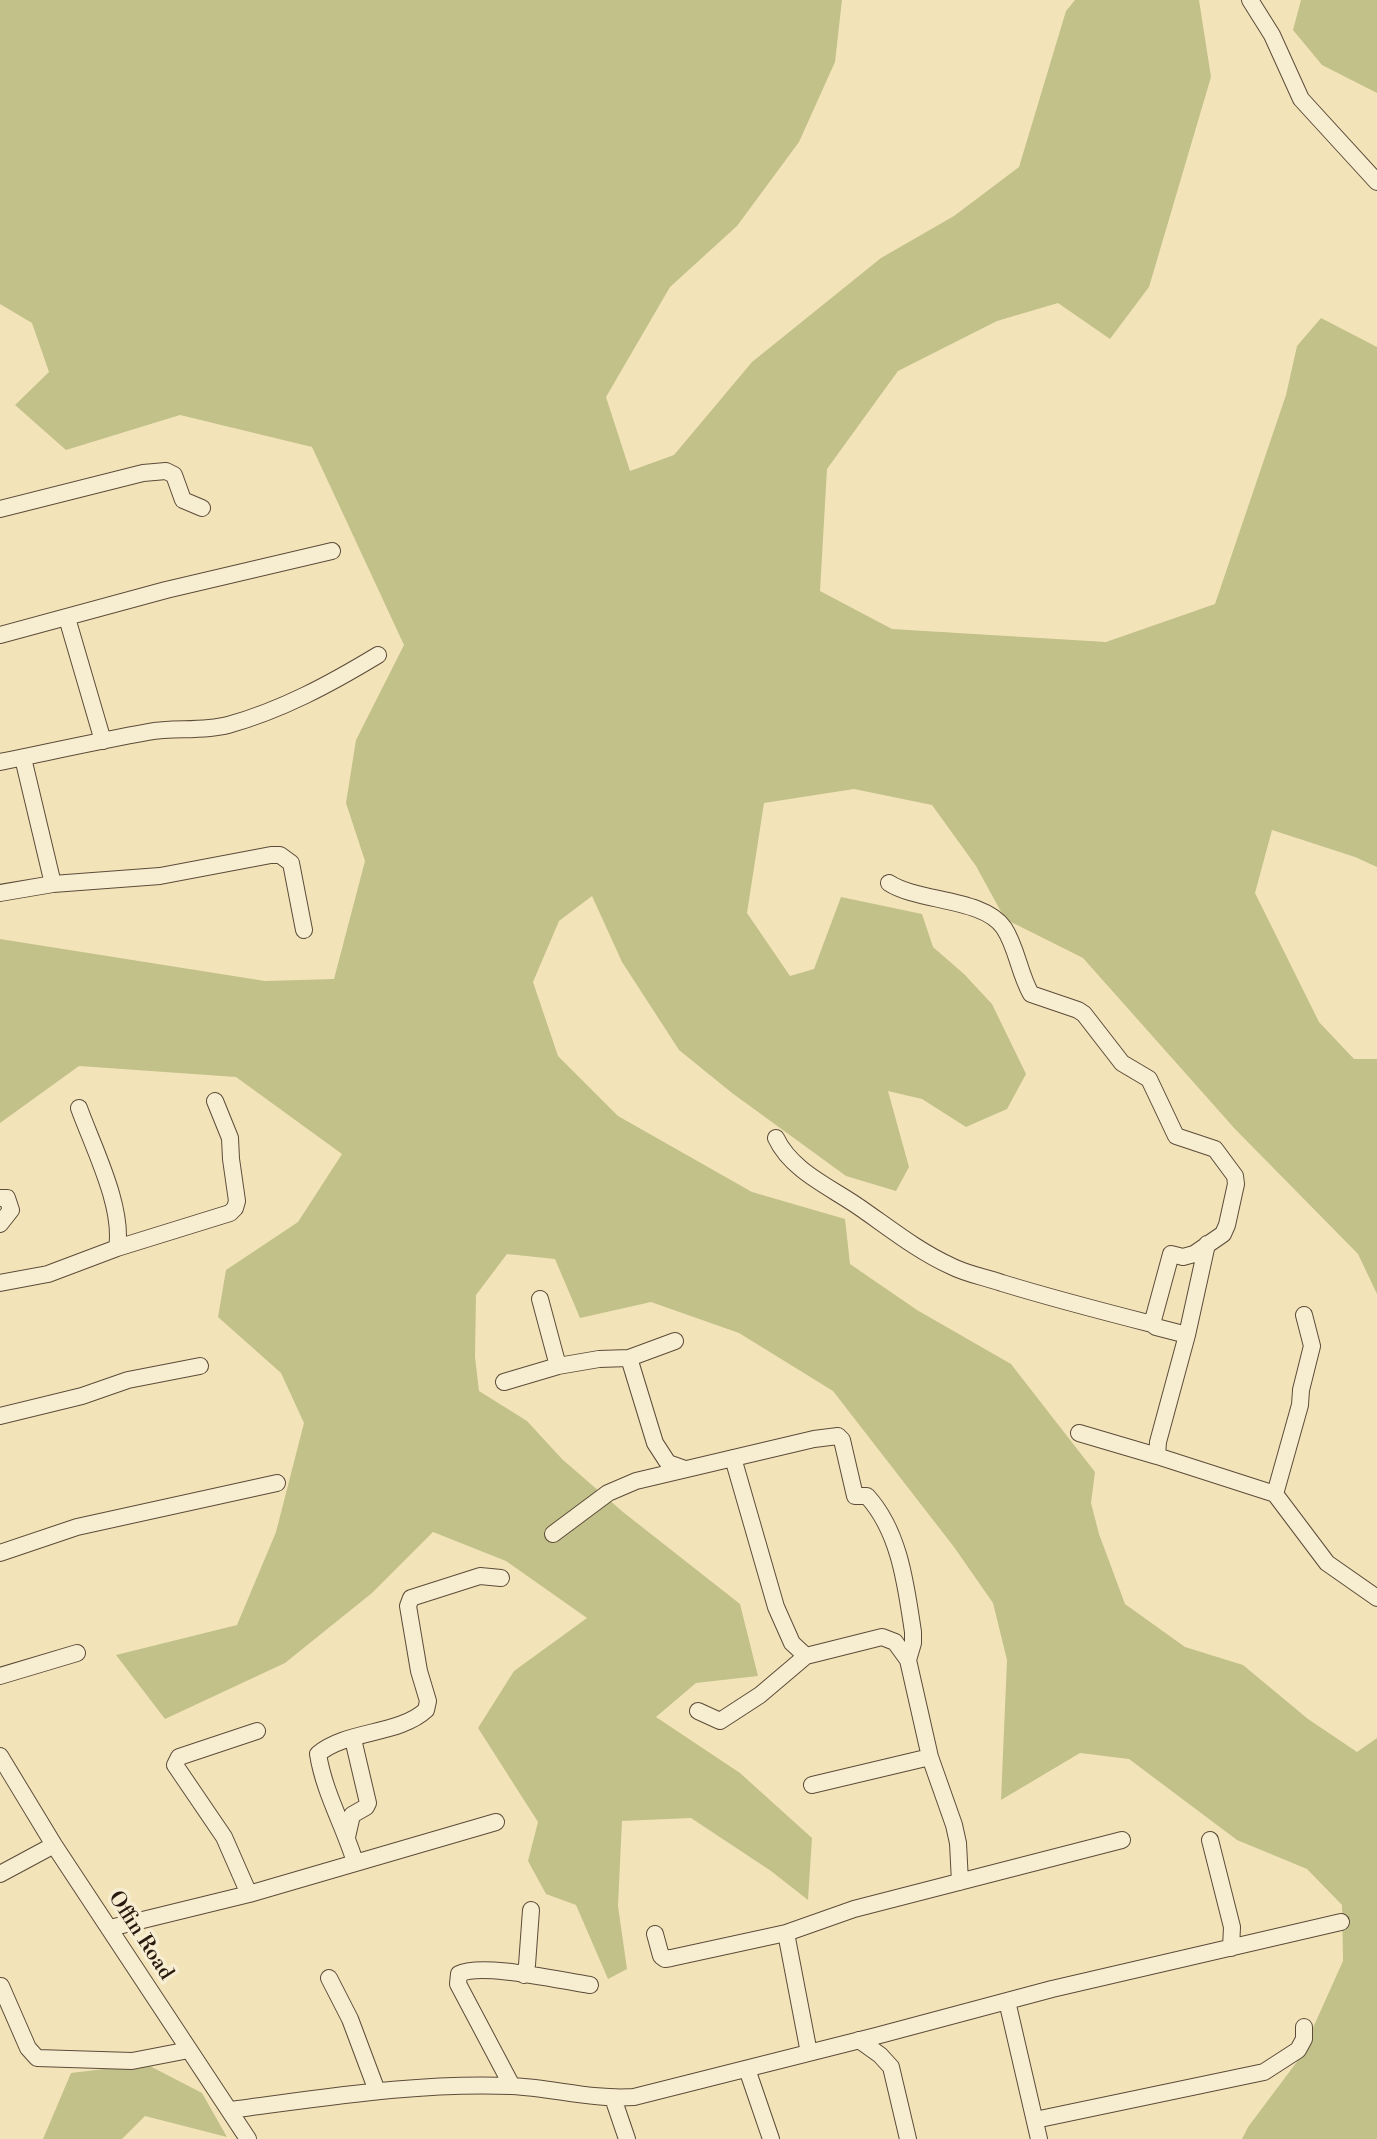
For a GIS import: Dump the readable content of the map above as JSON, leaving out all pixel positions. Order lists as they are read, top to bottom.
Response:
{
  "streets": {
    "street": ["Offin Road"]
  }
}
